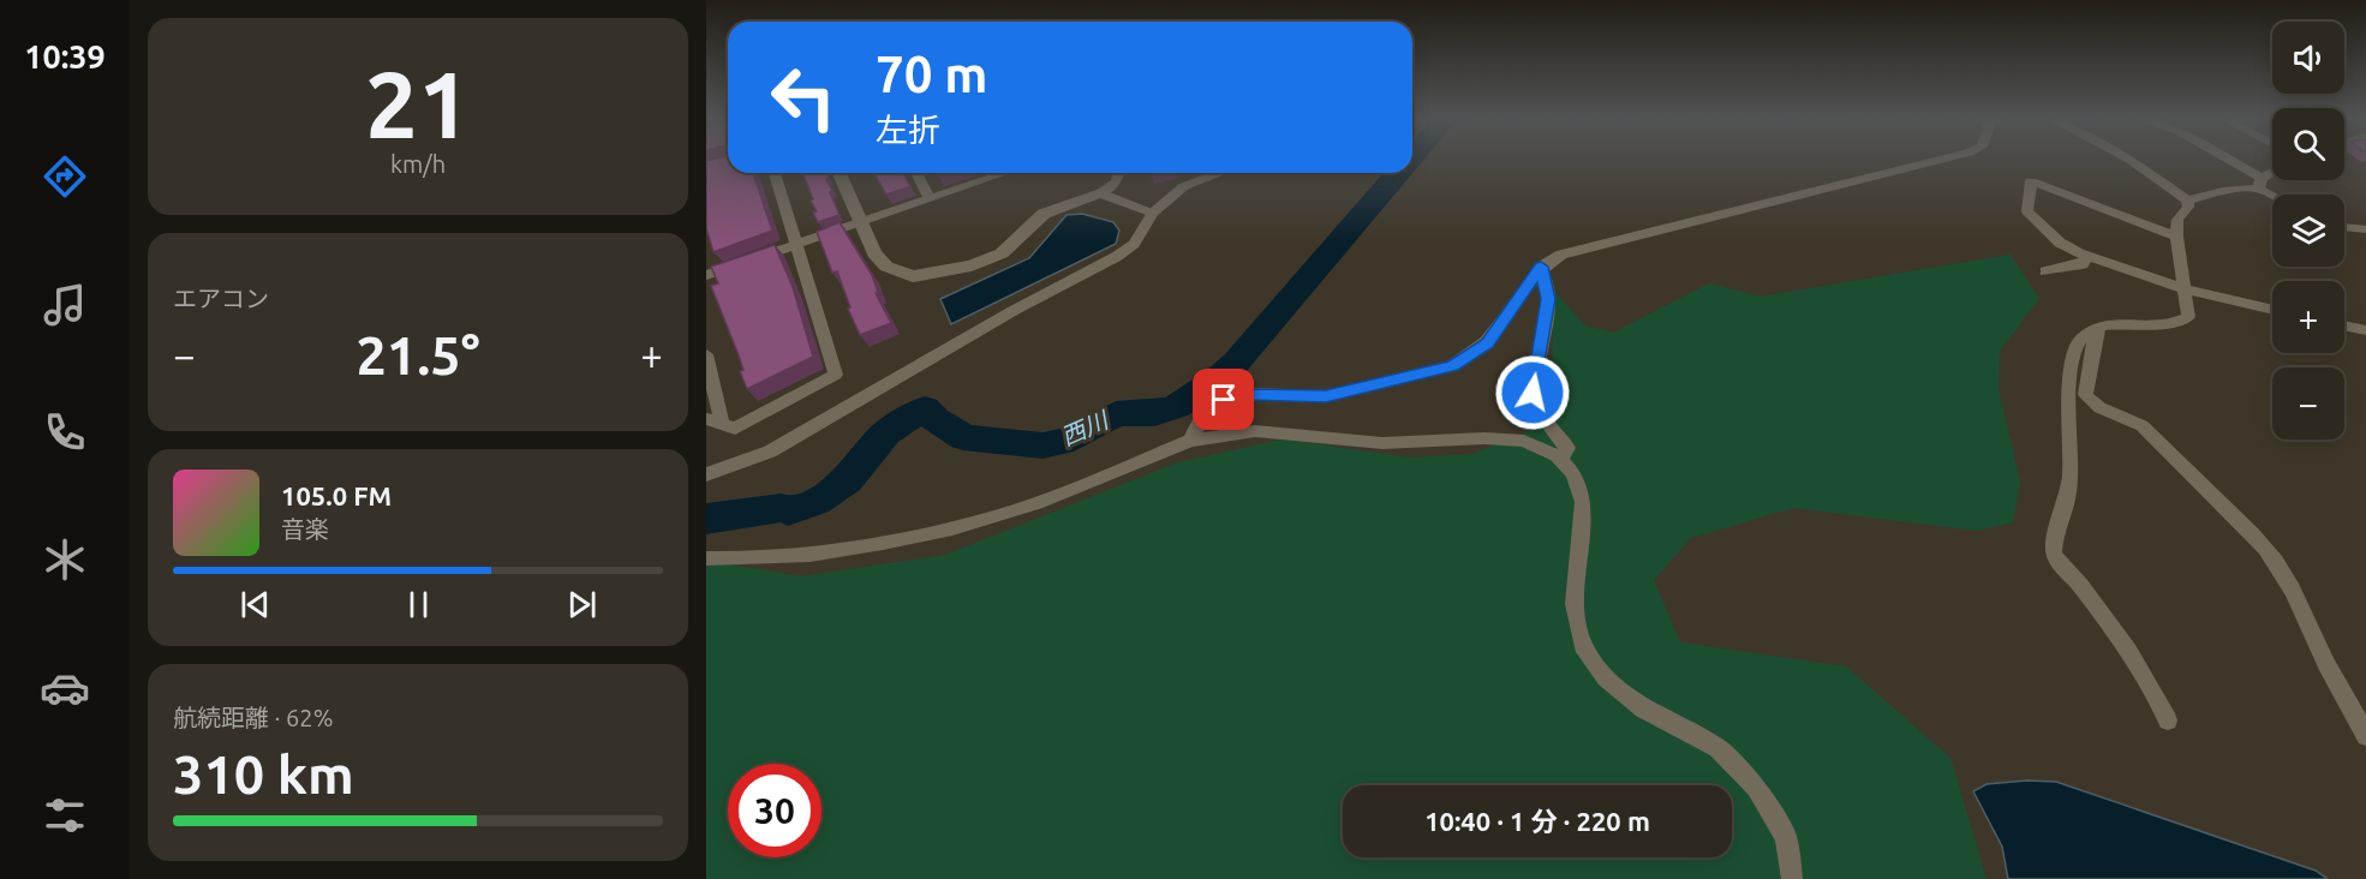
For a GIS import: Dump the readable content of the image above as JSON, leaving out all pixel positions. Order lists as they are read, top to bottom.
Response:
{
  "water": ["西川"],
  "page": {
    "tabs": "10:39",
    "tile": [
      ["21", "km/h"],
      "エアコン",
      ["航続距離 · 62%", "310 km"]
    ],
    "map_buttons": ["+", "−"],
    "turn": ["70 m", "左折"],
    "heat": ["−", "21.5°", "+"],
    "song": ["105.0 FM", "音楽"],
    "limit": "30",
    "trip": "10:40 · 1 分 · 220 m"
  }
}
